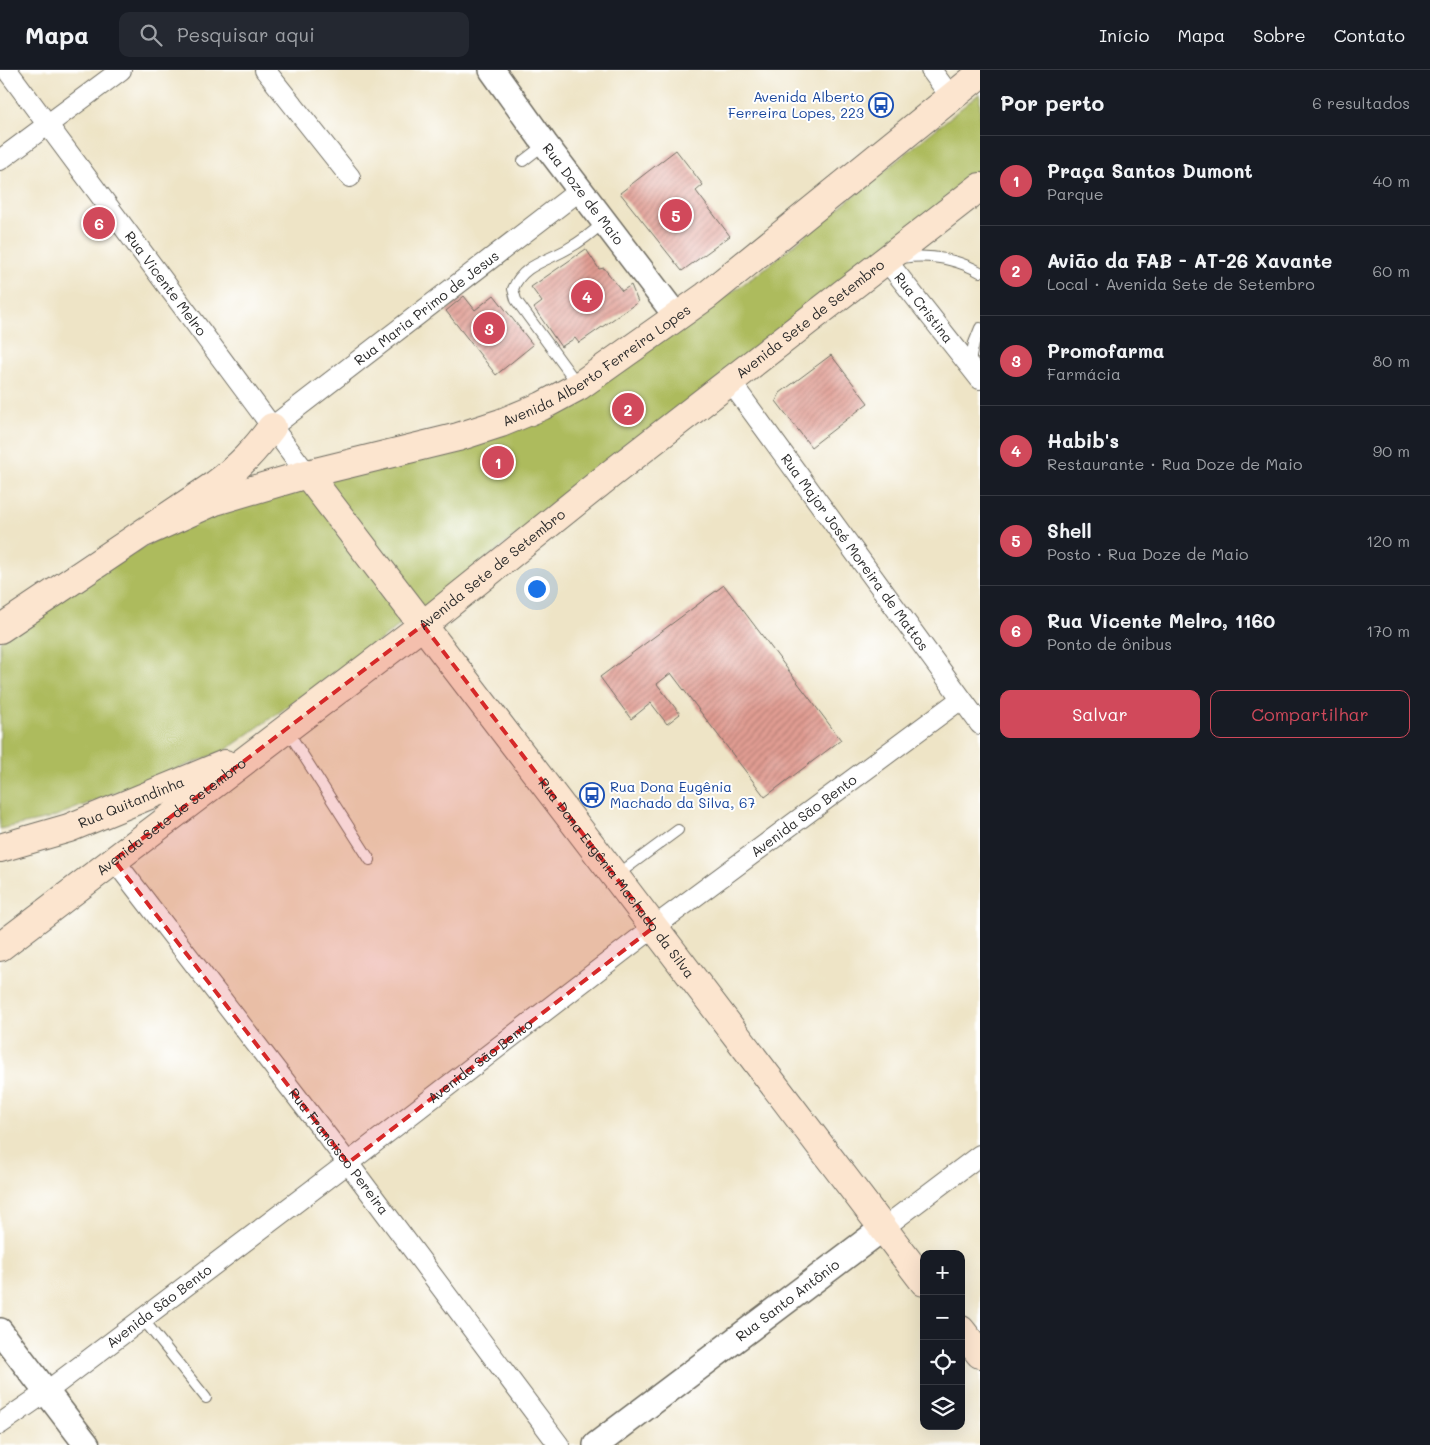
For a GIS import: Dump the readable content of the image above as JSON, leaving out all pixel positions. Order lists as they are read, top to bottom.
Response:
{
  "streets": {
    "main road": [
      "Avenida Sete de Setembro",
      "Avenida Alberto Ferreira Lopes",
      "Rua Quitandinha",
      "Rua Dona Eugênia Machado da Silva"
    ],
    "street": [
      "Rua Doze de Maio",
      "Rua Vicente Melro",
      "Rua Cristina",
      "Rua Maria Primo de Jesus",
      "Rua Major José Moreira de Mattos",
      "Avenida São Bento",
      "Rua Francisco Pereira",
      "Rua Santo Antônio"
    ]
  },
  "crossings": [
    ["Rua Doze de Maio", "Rua Maria Primo de Jesus"],
    ["Rua Doze de Maio", "Avenida Alberto Ferreira Lopes"],
    ["Rua Vicente Melro", "Rua Maria Primo de Jesus"],
    ["Rua Vicente Melro", "Avenida Alberto Ferreira Lopes"],
    ["Rua Vicente Melro", "Rua Dona Eugênia Machado da Silva"],
    ["Rua Cristina", "Avenida Sete de Setembro"],
    ["Avenida Sete de Setembro", "Rua Major José Moreira de Mattos"],
    ["Avenida Sete de Setembro", "Rua Quitandinha"],
    ["Avenida Sete de Setembro", "Rua Dona Eugênia Machado da Silva"],
    ["Avenida Sete de Setembro", "Rua Francisco Pereira"],
    ["Avenida Alberto Ferreira Lopes", "Rua Dona Eugênia Machado da Silva"],
    ["Rua Major José Moreira de Mattos", "Avenida São Bento"],
    ["Avenida São Bento", "Rua Dona Eugênia Machado da Silva"],
    ["Avenida São Bento", "Rua Francisco Pereira"],
    ["Rua Dona Eugênia Machado da Silva", "Rua Santo Antônio"]
  ],
  "places": {
    "bus stop": ["Avenida Alberto Ferreira Lopes, 223", "Rua Dona Eugênia Machado da Silva, 67"]
  },
  "page": {
    "header": "Mapa",
    "search": "Pesquisar aqui",
    "nav": [
      "Início",
      "Mapa",
      "Sobre",
      "Contato"
    ],
    "heading": ["Por perto", "6 resultados"],
    "list": [
      {
        "mark": "1",
        "name": "Praça Santos Dumont",
        "note": "Parque",
        "value": "40 m"
      },
      {
        "mark": "2",
        "name": "Avião da FAB - AT-26 Xavante",
        "note": "Local · Avenida Sete de Setembro",
        "value": "60 m"
      },
      {
        "mark": "3",
        "name": "Promofarma",
        "note": "Farmácia",
        "value": "80 m"
      },
      {
        "mark": "4",
        "name": "Habib's",
        "note": "Restaurante · Rua Doze de Maio",
        "value": "90 m"
      },
      {
        "mark": "5",
        "name": "Shell",
        "note": "Posto · Rua Doze de Maio",
        "value": "120 m"
      },
      {
        "mark": "6",
        "name": "Rua Vicente Melro, 1160",
        "note": "Ponto de ônibus",
        "value": "170 m"
      }
    ],
    "pins": [
      "5",
      "6",
      "4",
      "3",
      "2",
      "1"
    ],
    "buttons": ["Salvar", "Compartilhar"],
    "map_buttons": ["+", "−"]
  }
}
